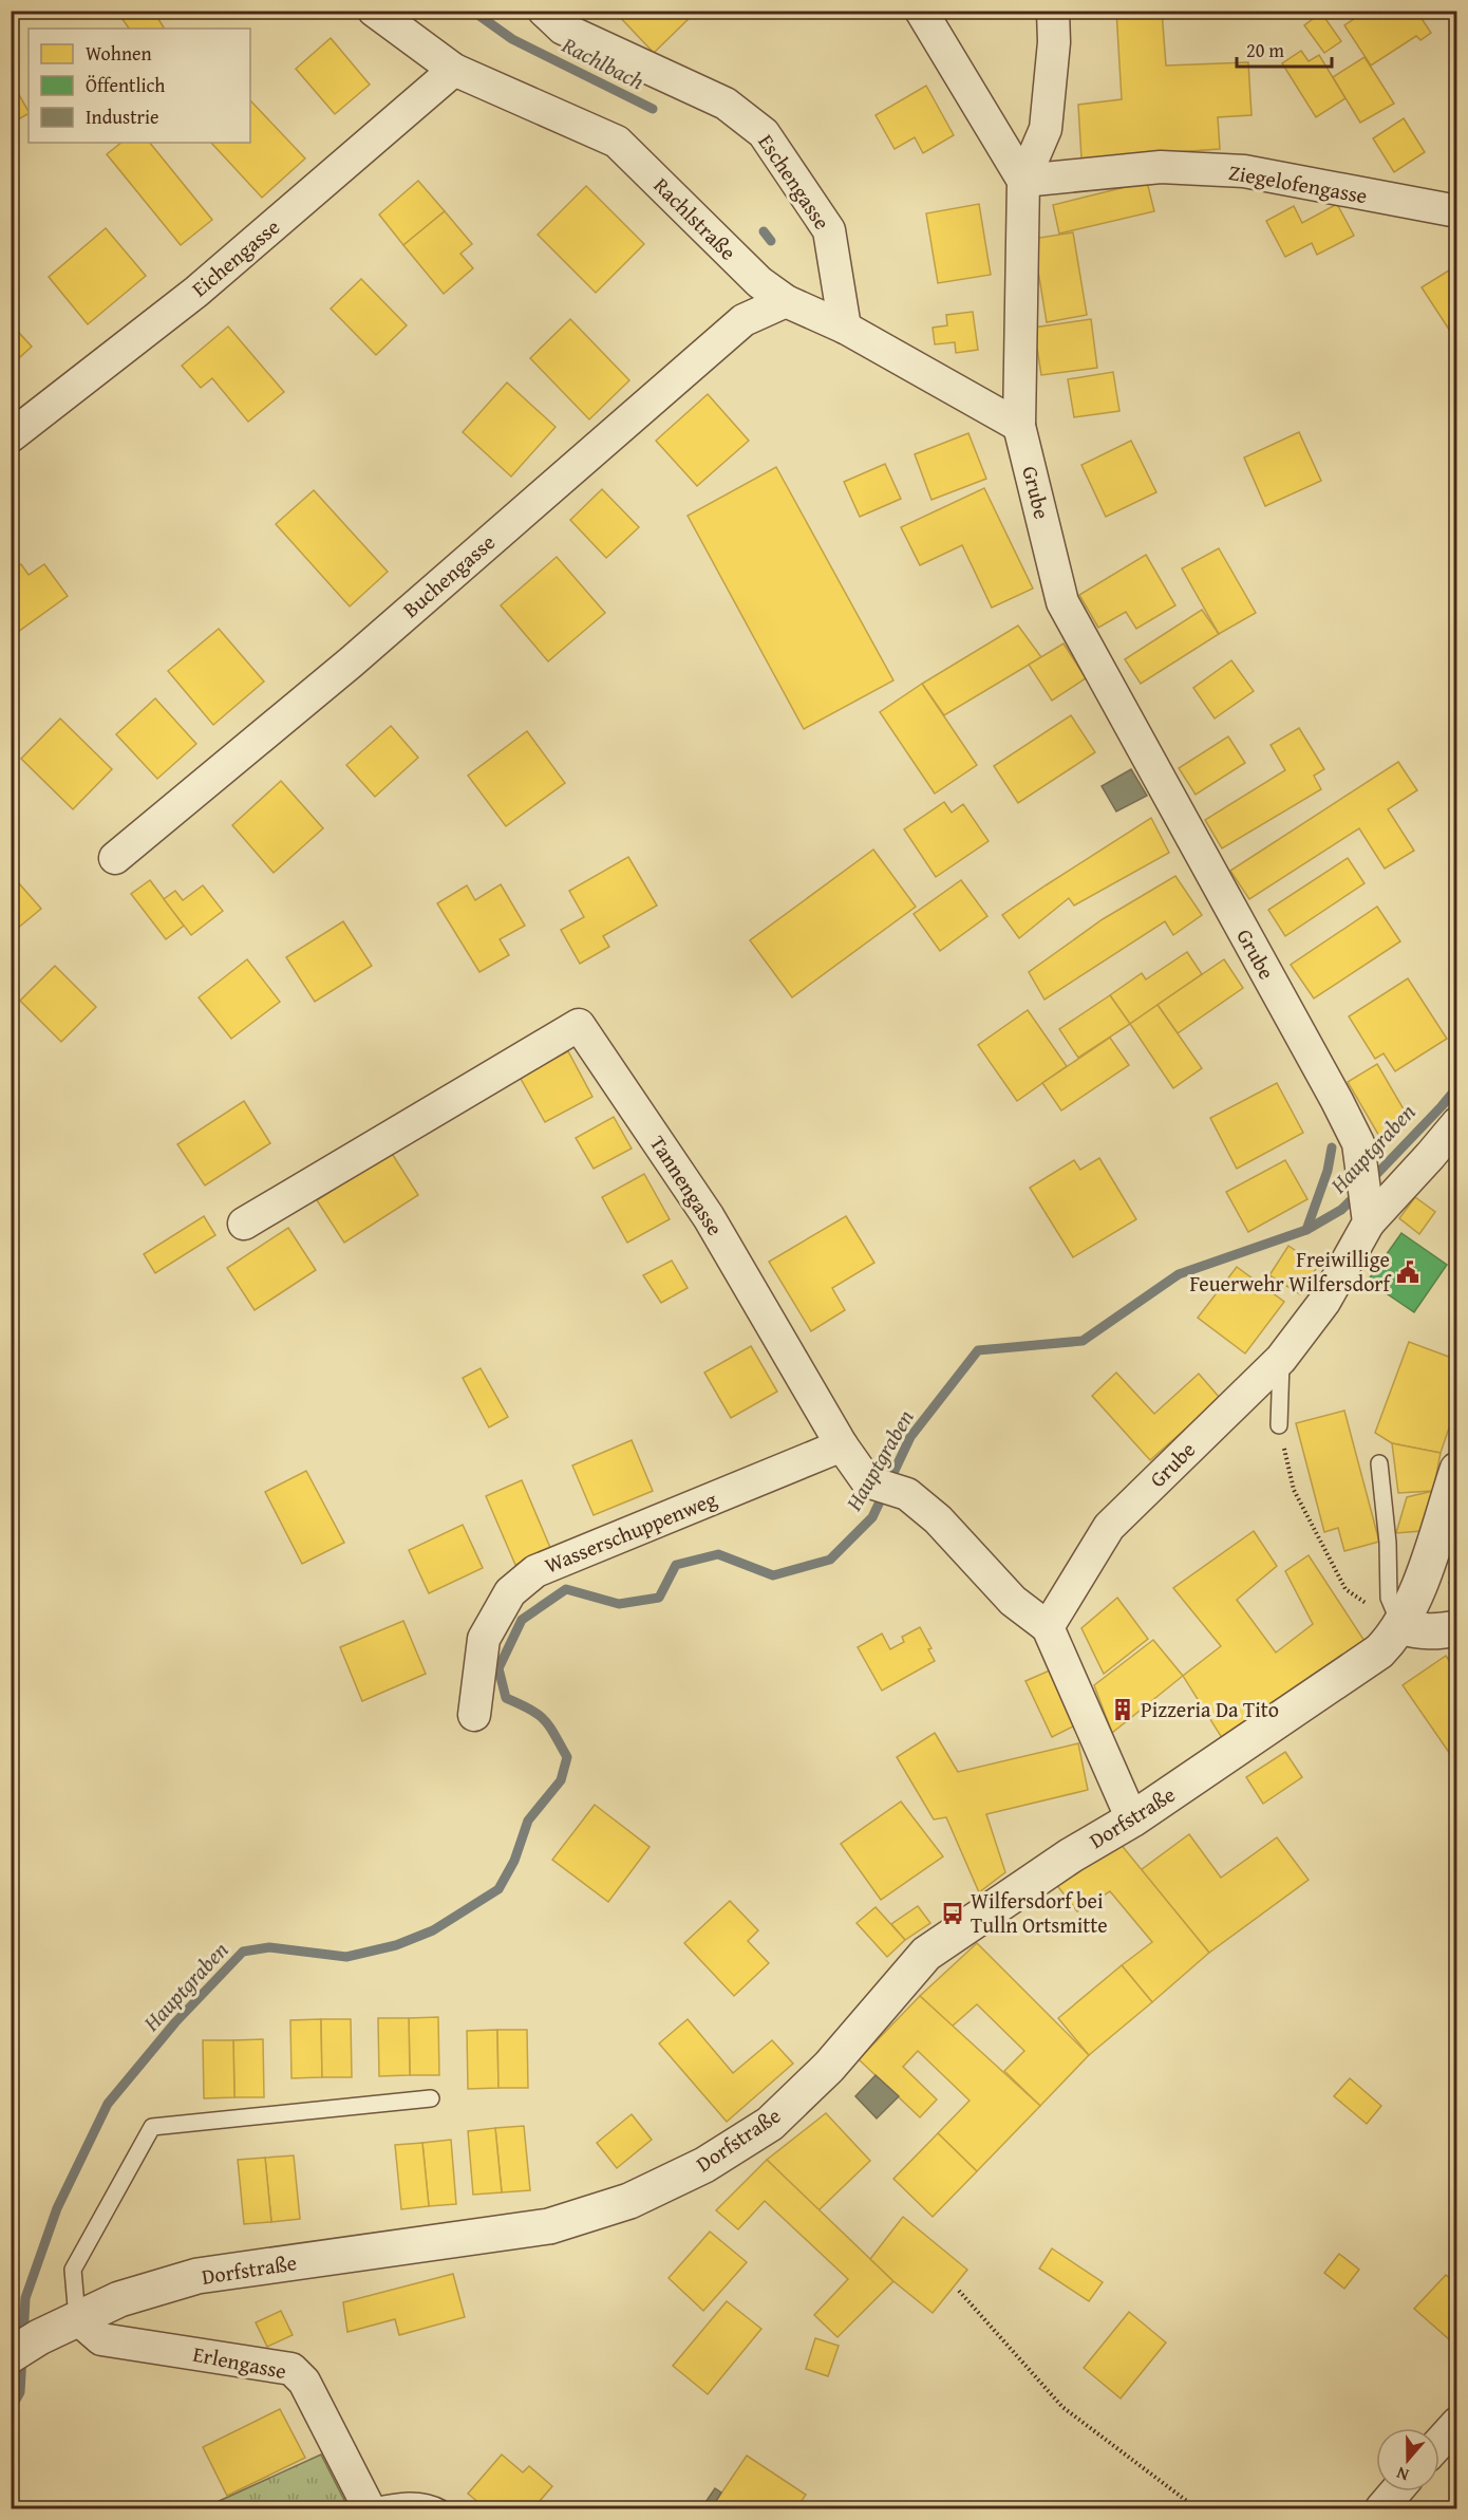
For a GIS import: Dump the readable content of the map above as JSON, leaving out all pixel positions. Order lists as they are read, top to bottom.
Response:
{
  "streets": {
    "street": [
      "Eschengasse",
      "Ziegelofengasse",
      "Rachlstraße",
      "Eichengasse",
      "Grube",
      "Buchengasse",
      "Tannengasse",
      "Wasserschuppenweg",
      "Dorfstraße",
      "Erlengasse"
    ]
  },
  "crossings": [
    ["Eschengasse", "Rachlstraße"],
    ["Ziegelofengasse", "Grube"],
    ["Rachlstraße", "Eichengasse"],
    ["Rachlstraße", "Grube"],
    ["Rachlstraße", "Buchengasse"],
    ["Grube", "Tannengasse"],
    ["Tannengasse", "Wasserschuppenweg"],
    ["Dorfstraße", "Erlengasse"]
  ],
  "water": ["Rachlbach", "Hauptgraben"],
  "places": {
    "public building": ["Freiwillige Feuerwehr Wilfersdorf"],
    "building": ["Pizzeria Da Tito"],
    "bus stop": ["Wilfersdorf bei Tulln Ortsmitte"]
  },
  "legend": ["Wohnen", "Öffentlich", "Industrie"],
  "scale_bar": "20 m",
  "north": "bottom"
}
